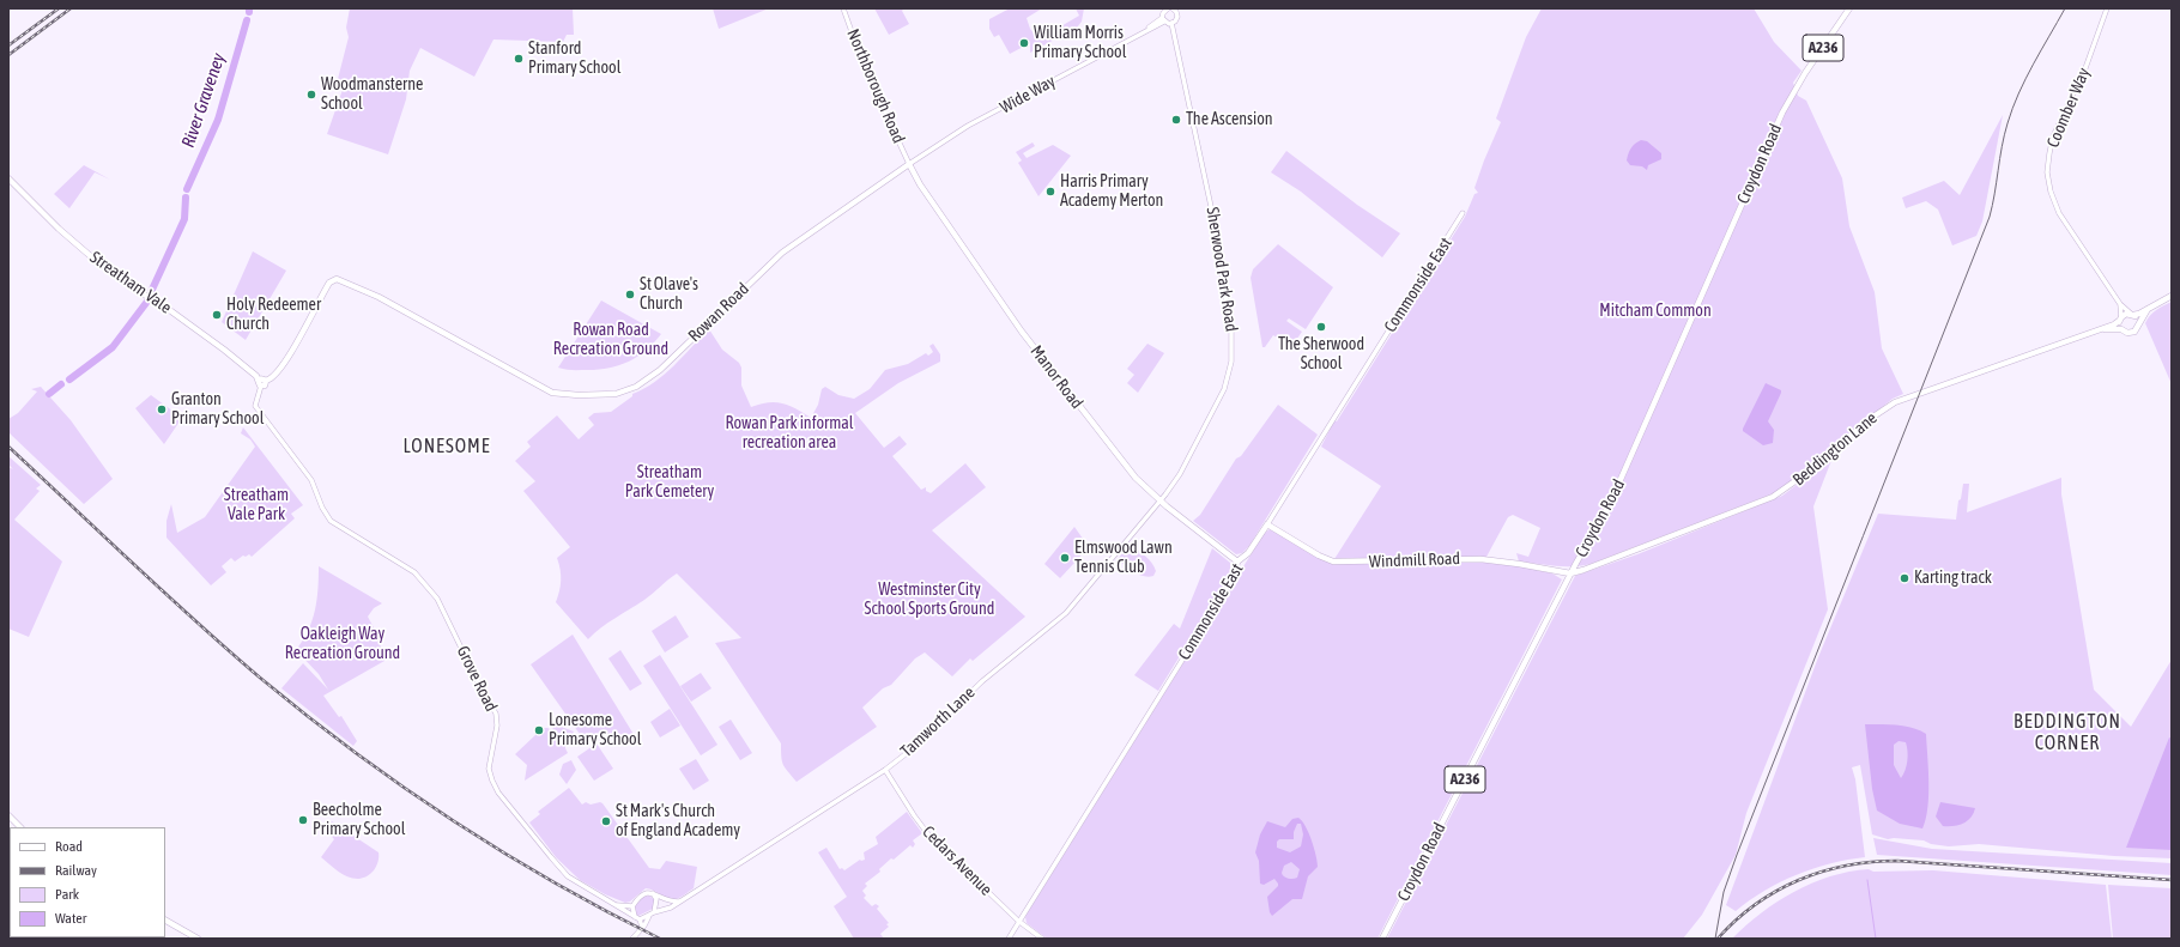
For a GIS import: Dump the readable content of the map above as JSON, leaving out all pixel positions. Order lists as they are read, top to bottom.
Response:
{
  "streets": {
    "main road": [
      "A236",
      "Croydon Road",
      "Streatham Vale",
      "Commonside East",
      "Rowan Road",
      "Manor Road",
      "Beddington Lane",
      "Windmill Road"
    ],
    "street": [
      "Northborough Road",
      "Wide Way",
      "Coomber Way",
      "Sherwood Park Road",
      "Grove Road",
      "Tamworth Lane",
      "Cedars Avenue"
    ]
  },
  "crossings": [
    ["Northborough Road", "Wide Way"],
    ["Northborough Road", "Rowan Road"],
    ["Northborough Road", "Manor Road"],
    ["Wide Way", "Rowan Road"],
    ["Wide Way", "Manor Road"],
    ["Coomber Way", "Beddington Lane"],
    ["Croydon Road", "Beddington Lane"],
    ["Croydon Road", "Windmill Road"],
    ["Sherwood Park Road", "Manor Road"],
    ["Sherwood Park Road", "Tamworth Lane"],
    ["Streatham Vale", "Rowan Road"],
    ["Streatham Vale", "Grove Road"],
    ["Commonside East", "Manor Road"],
    ["Commonside East", "Windmill Road"],
    ["Commonside East", "Cedars Avenue"],
    ["Rowan Road", "Manor Road"],
    ["Rowan Road", "Grove Road"],
    ["Manor Road", "Tamworth Lane"],
    ["Beddington Lane", "Windmill Road"],
    ["Grove Road", "Tamworth Lane"],
    ["Tamworth Lane", "Cedars Avenue"]
  ],
  "districts": ["LONESOME", "BEDDINGTON CORNER"],
  "water": ["River Graveney"],
  "parks": [
    "Mitcham Common",
    "Rowan Road Recreation Ground",
    "Rowan Park informal recreation area",
    "Streatham Park Cemetery",
    "Streatham Vale Park",
    "Westminster City School Sports Ground",
    "Oakleigh Way Recreation Ground"
  ],
  "places": [
    "William Morris Primary School",
    "Stanford Primary School",
    "Woodmansterne School",
    "The Ascension",
    "Harris Primary Academy Merton",
    "St Olave's Church",
    "Holy Redeemer Church",
    "The Sherwood School",
    "Granton Primary School",
    "Elmswood Lawn Tennis Club",
    "Karting track",
    "Lonesome Primary School",
    "Beecholme Primary School",
    "St Mark's Church of England Academy"
  ],
  "legend": [
    "Road",
    "Railway",
    "Park",
    "Water"
  ]
}
